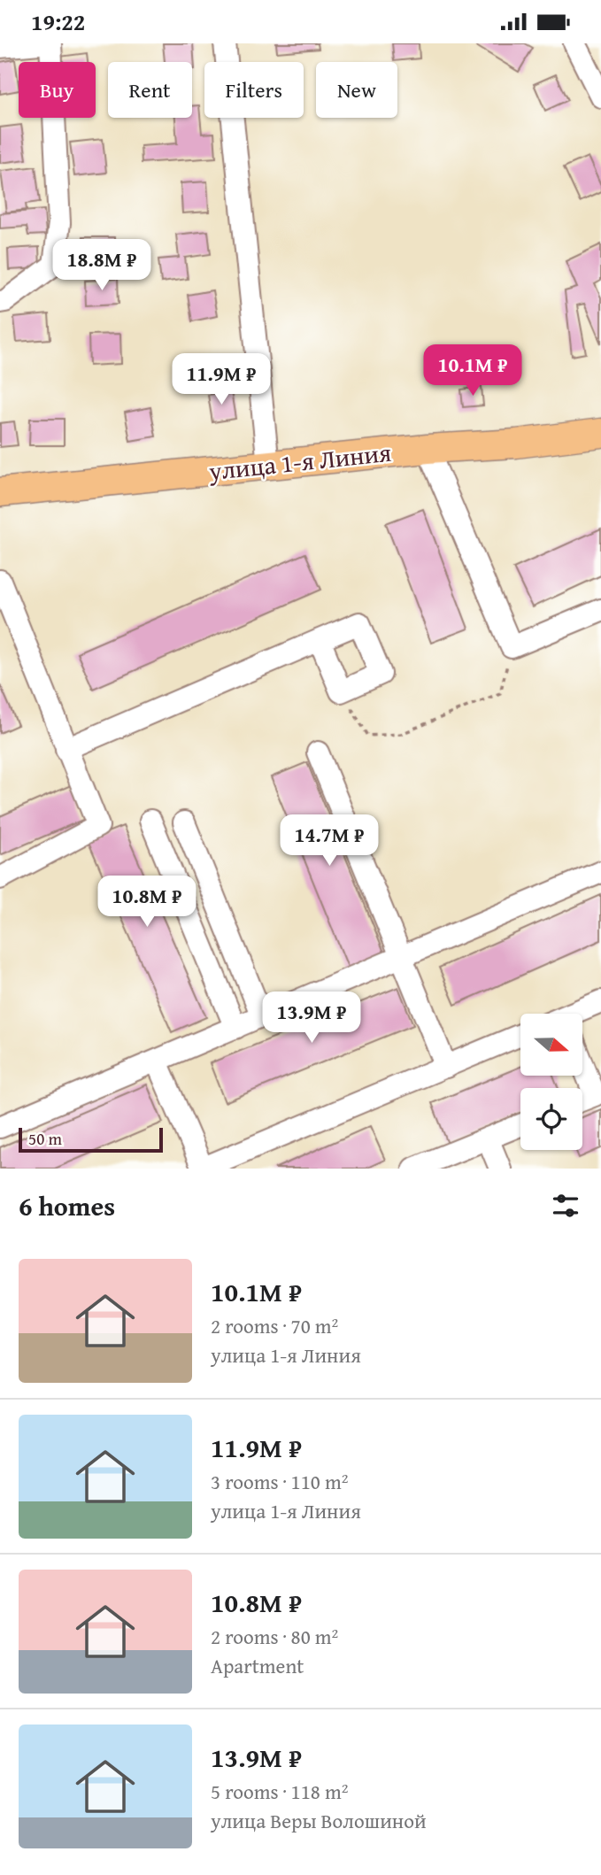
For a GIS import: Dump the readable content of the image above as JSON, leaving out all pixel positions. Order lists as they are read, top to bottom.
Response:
{
  "streets": {
    "main road": ["улица 1-я Линия"]
  },
  "scale_bar": "50 m",
  "north": "right",
  "page": {
    "status": "19:22",
    "chip": [
      "Buy",
      "Rent",
      "Filters",
      "New"
    ],
    "price": [
      "18.8M ₽",
      "10.1M ₽",
      "11.9M ₽",
      "14.7M ₽",
      "10.8M ₽",
      "13.9M ₽"
    ],
    "scale": "50 m",
    "heading": "6 homes",
    "list": [
      {
        "name": "10.1M ₽",
        "note": "2 rooms · 70 m² · улица 1-я Линия"
      },
      {
        "name": "11.9M ₽",
        "note": "3 rooms · 110 m² · улица 1-я Линия"
      },
      {
        "name": "10.8M ₽",
        "note": "2 rooms · 80 m² · Apartment"
      },
      {
        "name": "13.9M ₽",
        "note": "5 rooms · 118 m² · улица Веры Волошиной"
      }
    ]
  }
}
